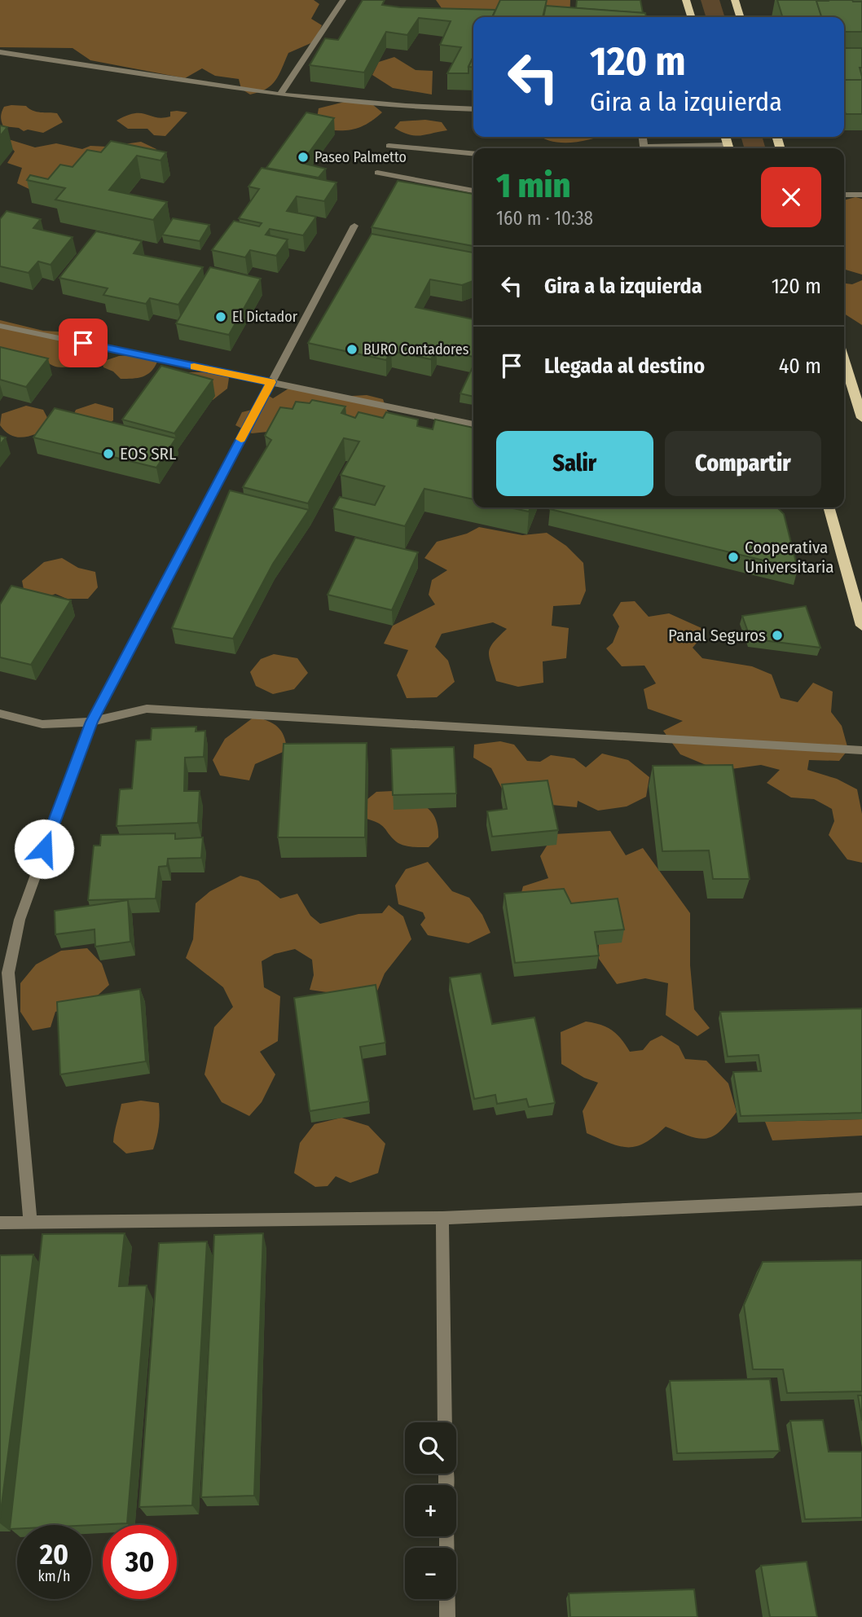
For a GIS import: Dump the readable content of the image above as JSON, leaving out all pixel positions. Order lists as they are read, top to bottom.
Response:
{
  "places": [
    "Paseo Palmetto",
    "El Dictador",
    "BURO Contadores",
    "EOS SRL",
    "Cooperativa Universitaria",
    "Panal Seguros"
  ],
  "page": {
    "turn": ["120 m", "Gira a la izquierda"],
    "heading": ["1 min", "160 m · 10:38"],
    "list": [
      {
        "name": "Gira a la izquierda",
        "value": "120 m"
      },
      {
        "name": "Llegada al destino",
        "value": "40 m"
      }
    ],
    "buttons": ["Salir", "Compartir"],
    "map_buttons": ["+", "−"],
    "speed": "20 km/h",
    "limit": "30"
  }
}
